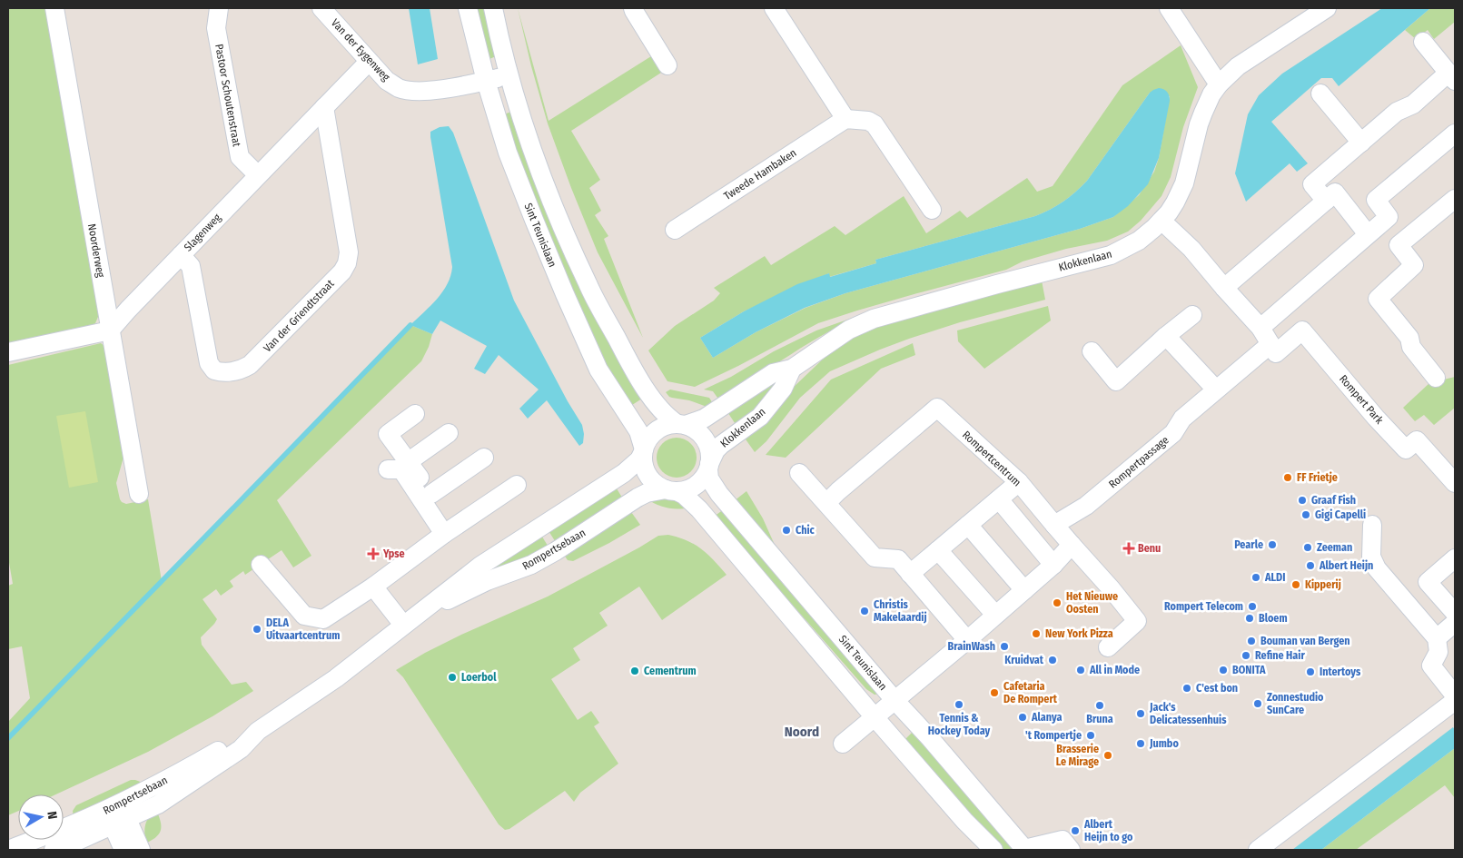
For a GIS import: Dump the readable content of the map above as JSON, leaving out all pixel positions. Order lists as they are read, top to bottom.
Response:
{
  "streets": {
    "street": [
      "Van der Eygenweg",
      "Pastoor Schoutenstraat",
      "Tweede Hambaken",
      "Slagenweg",
      "Sint Teunislaan",
      "Noorderweg",
      "Klokkenlaan",
      "Van der Griendtstraat",
      "Rompert Park",
      "Rompertcentrum",
      "Rompertpassage",
      "Rompertsebaan"
    ]
  },
  "crossings": [
    ["Van der Eygenweg", "Slagenweg"],
    ["Van der Eygenweg", "Sint Teunislaan"],
    ["Pastoor Schoutenstraat", "Slagenweg"],
    ["Slagenweg", "Noorderweg"],
    ["Slagenweg", "Van der Griendtstraat"],
    ["Sint Teunislaan", "Klokkenlaan"],
    ["Sint Teunislaan", "Rompertsebaan"],
    ["Klokkenlaan", "Rompertsebaan"],
    ["Rompertcentrum", "Rompertpassage"]
  ],
  "districts": ["Noord"],
  "places": {
    "other": [
      "FF Frietje",
      "Graaf Fish",
      "Gigi Capelli",
      "Chic",
      "Pearle",
      "Zeeman",
      "Albert Heijn",
      "ALDI",
      "Kipperij",
      "Het Nieuwe Oosten",
      "Rompert Telecom",
      "Christis Makelaardij",
      "Bloem",
      "DELA Uitvaartcentrum",
      "New York Pizza",
      "Bouman van Bergen",
      "BrainWash",
      "Refine Hair",
      "Kruidvat",
      "All in Mode",
      "BONITA",
      "Cementrum",
      "Intertoys",
      "Loerbol",
      "C'est bon",
      "Cafetaria De Rompert",
      "Zonnestudio SunCare",
      "Tennis & Hockey Today",
      "Bruna",
      "Jack's Delicatessenhuis",
      "Alanya",
      "'t Rompertje",
      "Jumbo",
      "Brasserie Le Mirage",
      "Albert Heijn to go"
    ],
    "health": ["Benu", "Ypse"]
  },
  "north": "right"
}
